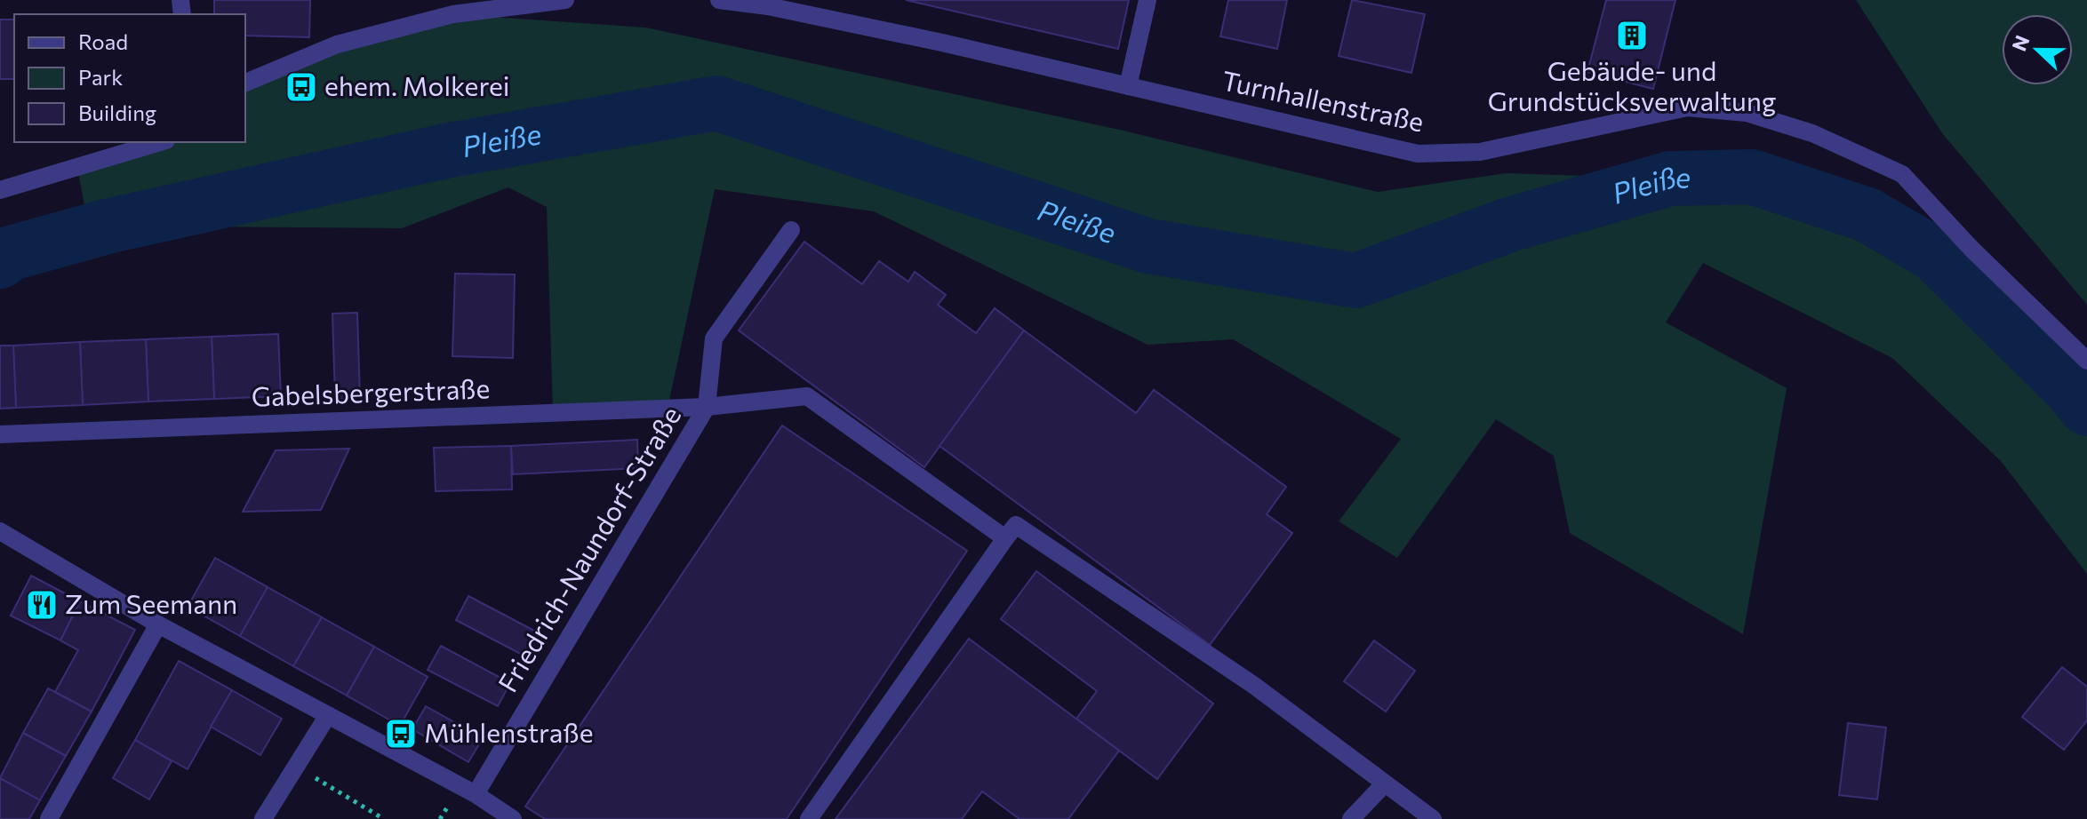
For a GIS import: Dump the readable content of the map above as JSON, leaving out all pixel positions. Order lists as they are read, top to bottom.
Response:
{
  "streets": {
    "street": ["Turnhallenstraße", "Gabelsbergerstraße", "Friedrich-Naundorf-Straße"]
  },
  "crossings": [
    ["Gabelsbergerstraße", "Friedrich-Naundorf-Straße"]
  ],
  "water": ["Pleiße"],
  "places": {
    "building": ["Gebäude- und Grundstücksverwaltung"],
    "bus stop": ["ehem. Molkerei", "Mühlenstraße"],
    "restaurant": ["Zum Seemann"]
  },
  "legend": ["Road", "Park", "Building"],
  "north": "left"
}
